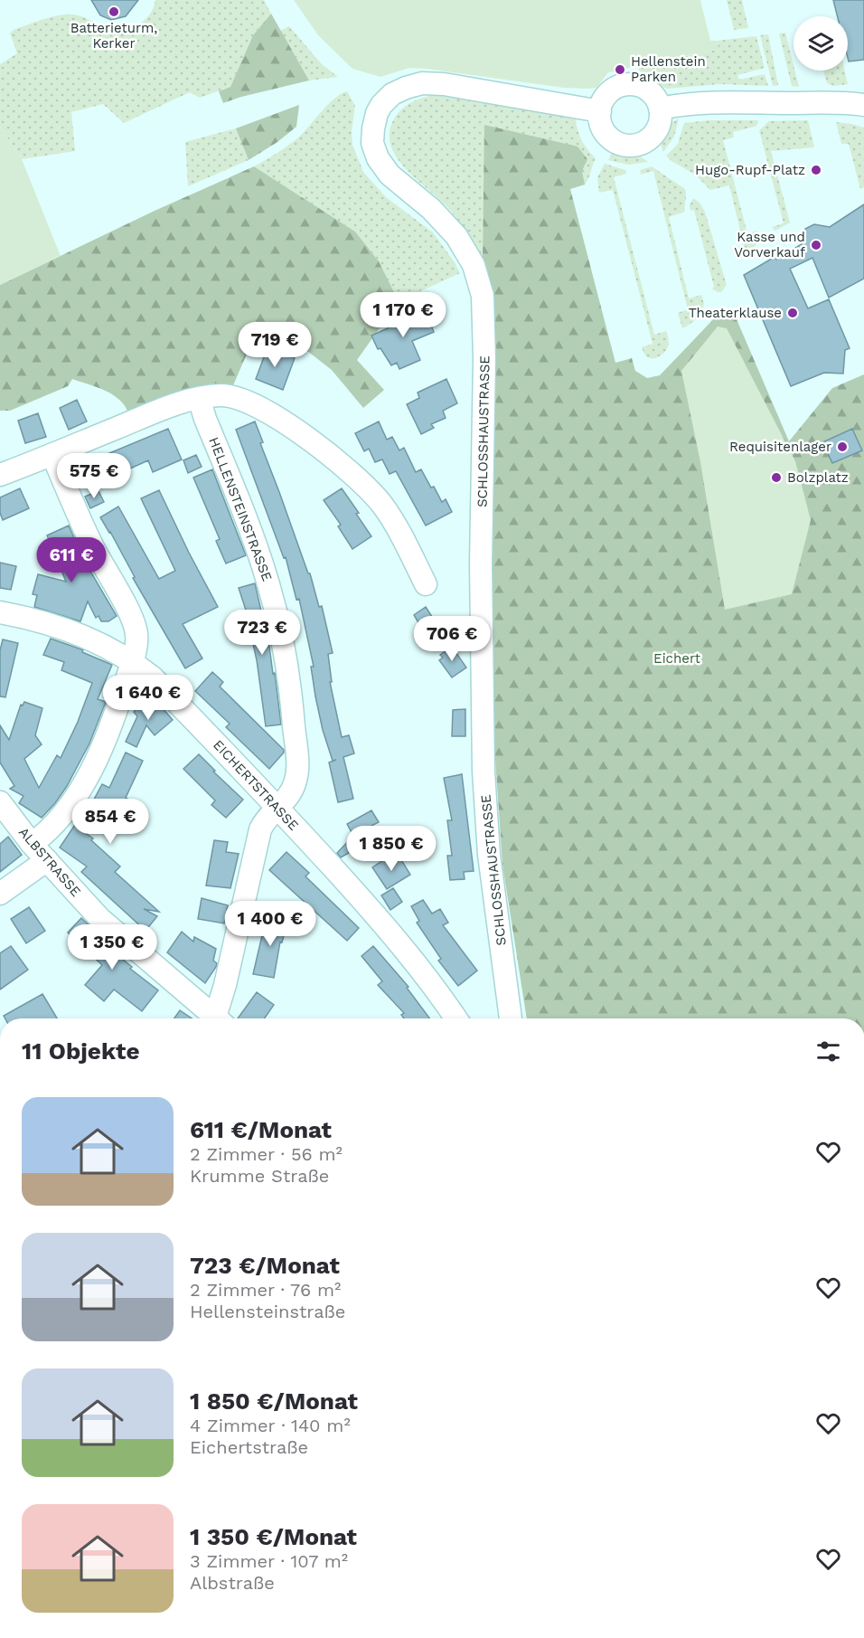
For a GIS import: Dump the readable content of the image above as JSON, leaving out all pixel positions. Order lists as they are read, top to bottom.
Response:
{
  "streets": {
    "street": [
      "SCHLOSSHAUSTRASSE",
      "HELLENSTEINSTRASSE",
      "EICHERTSTRASSE",
      "ALBSTRASSE"
    ]
  },
  "crossings": [
    ["HELLENSTEINSTRASSE", "EICHERTSTRASSE"]
  ],
  "parks": ["Eichert"],
  "places": [
    "Batterieturm, Kerker",
    "Hellenstein Parken",
    "Hugo-Rupf-Platz",
    "Kasse und Vorverkauf",
    "Theaterklause",
    "Requisitenlager",
    "Bolzplatz"
  ],
  "page": {
    "price": [
      "1 170 €",
      "719 €",
      "575 €",
      "611 €",
      "723 €",
      "706 €",
      "1 640 €",
      "854 €",
      "1 850 €",
      "1 400 €",
      "1 350 €"
    ],
    "heading": "11 Objekte",
    "list": [
      {
        "name": "611 €/Monat",
        "note": "2 Zimmer · 56 m² · Krumme Straße"
      },
      {
        "name": "723 €/Monat",
        "note": "2 Zimmer · 76 m² · Hellensteinstraße"
      },
      {
        "name": "1 850 €/Monat",
        "note": "4 Zimmer · 140 m² · Eichertstraße"
      },
      {
        "name": "1 350 €/Monat",
        "note": "3 Zimmer · 107 m² · Albstraße"
      }
    ]
  }
}
